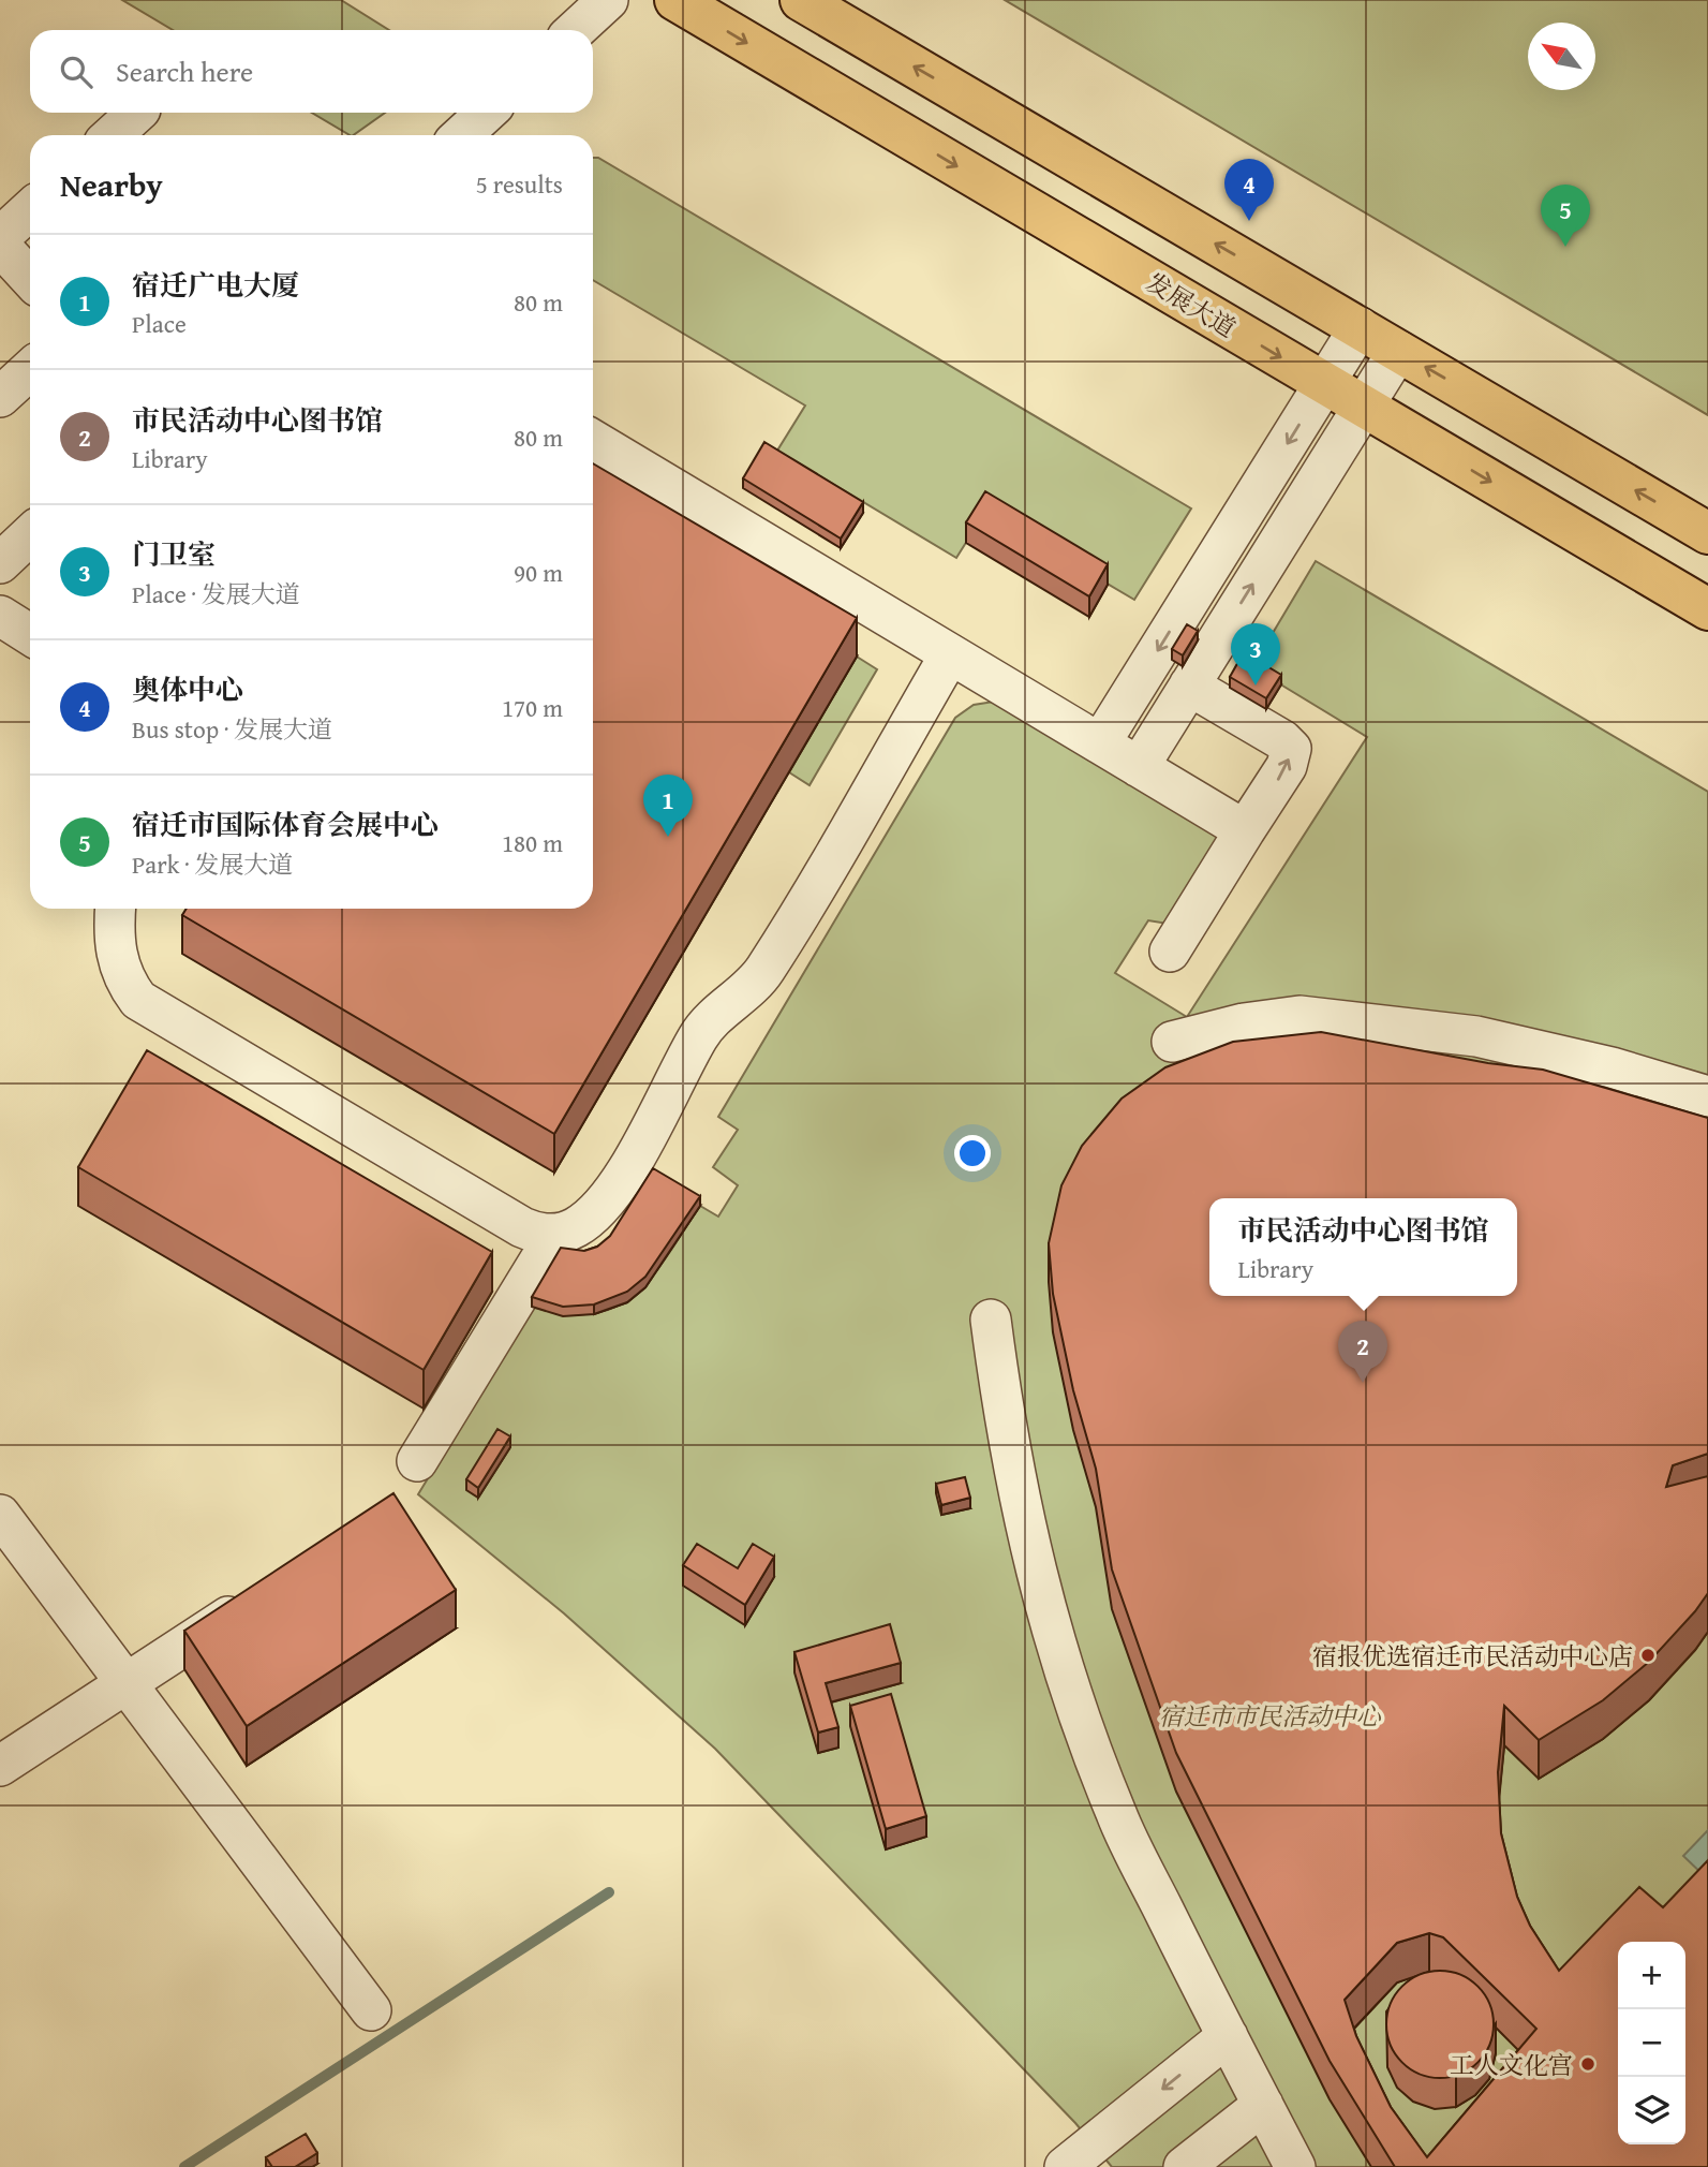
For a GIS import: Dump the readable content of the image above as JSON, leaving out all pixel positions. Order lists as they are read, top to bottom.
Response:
{
  "streets": {
    "main road": ["发展大道"]
  },
  "parks": ["宿迁市市民活动中心"],
  "places": ["宿报优选宿迁市民活动中心店", "工人文化宫"],
  "north": "top left",
  "page": {
    "search": "Search here",
    "heading": ["Nearby", "5 results"],
    "pins": [
      "4",
      "5",
      "3",
      "1",
      "2"
    ],
    "list": [
      {
        "mark": "1",
        "name": "宿迁广电大厦",
        "note": "Place",
        "value": "80 m"
      },
      {
        "mark": "2",
        "name": "市民活动中心图书馆",
        "note": "Library",
        "value": "80 m"
      },
      {
        "mark": "3",
        "name": "门卫室",
        "note": "Place · 发展大道",
        "value": "90 m"
      },
      {
        "mark": "4",
        "name": "奥体中心",
        "note": "Bus stop · 发展大道",
        "value": "170 m"
      },
      {
        "mark": "5",
        "name": "宿迁市国际体育会展中心",
        "note": "Park · 发展大道",
        "value": "180 m"
      }
    ],
    "popup": ["市民活动中心图书馆", "Library"],
    "map_buttons": ["+", "−"]
  }
}
